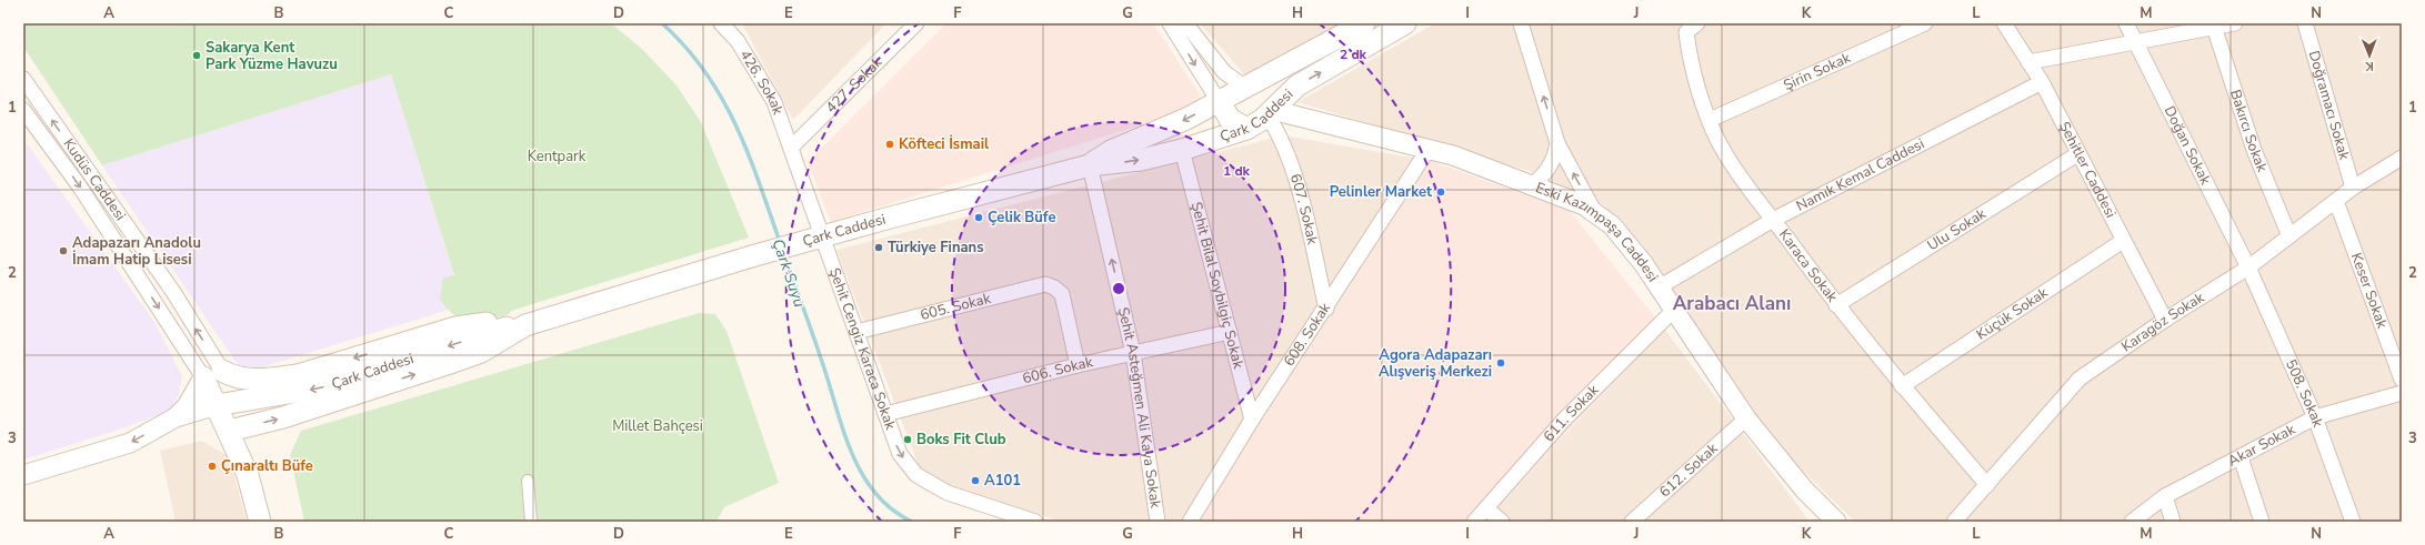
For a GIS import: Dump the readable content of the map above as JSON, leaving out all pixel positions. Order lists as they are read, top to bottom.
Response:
{
  "streets": {
    "main road": ["Çark Caddesi"],
    "street": [
      "Şirin Sokak",
      "426. Sokak",
      "427. Sokak",
      "Doğramacı Sokak",
      "Bakırcı Sokak",
      "Doğan Sokak",
      "Şehitler Caddesi",
      "Namık Kemal Caddesi",
      "Kudüs Caddesi",
      "607. Sokak",
      "Ulu Sokak",
      "Eski Kazımpaşa Caddesi",
      "Karaca Sokak",
      "Şehit Bilal Soybilgiç Sokak",
      "Keser Sokak",
      "605. Sokak",
      "Küçük Sokak",
      "Karagöz Sokak",
      "608. Sokak",
      "Şehit Cengiz Karaca Sokak",
      "606. Sokak",
      "508. Sokak",
      "Şehit Asteğmen Ali Kaya Sokak",
      "611. Sokak",
      "Akar Sokak",
      "612. Sokak"
    ]
  },
  "crossings": [
    ["Şirin Sokak", "Karaca Sokak"],
    ["426. Sokak", "427. Sokak"],
    ["426. Sokak", "Şehit Cengiz Karaca Sokak"],
    ["427. Sokak", "Şehit Cengiz Karaca Sokak"],
    ["Doğramacı Sokak", "Karagöz Sokak"],
    ["Çark Caddesi", "607. Sokak"],
    ["Çark Caddesi", "Eski Kazımpaşa Caddesi"],
    ["Çark Caddesi", "Şehit Bilal Soybilgiç Sokak"],
    ["Çark Caddesi", "Şehit Cengiz Karaca Sokak"],
    ["Çark Caddesi", "Şehit Asteğmen Ali Kaya Sokak"],
    ["Bakırcı Sokak", "Karagöz Sokak"],
    ["Doğan Sokak", "Karagöz Sokak"],
    ["Doğan Sokak", "508. Sokak"],
    ["Şehitler Caddesi", "Namık Kemal Caddesi"],
    ["Şehitler Caddesi", "Ulu Sokak"],
    ["Şehitler Caddesi", "Küçük Sokak"],
    ["Şehitler Caddesi", "Karagöz Sokak"],
    ["Namık Kemal Caddesi", "Eski Kazımpaşa Caddesi"],
    ["Namık Kemal Caddesi", "Karaca Sokak"],
    ["607. Sokak", "Eski Kazımpaşa Caddesi"],
    ["607. Sokak", "608. Sokak"],
    ["Ulu Sokak", "Karaca Sokak"],
    ["Eski Kazımpaşa Caddesi", "608. Sokak"],
    ["Eski Kazımpaşa Caddesi", "611. Sokak"],
    ["Eski Kazımpaşa Caddesi", "612. Sokak"],
    ["Karaca Sokak", "Küçük Sokak"],
    ["Karaca Sokak", "Karagöz Sokak"],
    ["Şehit Bilal Soybilgiç Sokak", "608. Sokak"],
    ["Şehit Bilal Soybilgiç Sokak", "606. Sokak"],
    ["Keser Sokak", "Karagöz Sokak"],
    ["605. Sokak", "Şehit Cengiz Karaca Sokak"],
    ["605. Sokak", "606. Sokak"],
    ["Karagöz Sokak", "508. Sokak"],
    ["Şehit Cengiz Karaca Sokak", "606. Sokak"],
    ["606. Sokak", "Şehit Asteğmen Ali Kaya Sokak"],
    ["508. Sokak", "Akar Sokak"]
  ],
  "one_way": ["Şehit Cengiz Karaca Sokak", "Şehit Asteğmen Ali Kaya Sokak"],
  "districts": ["Arabacı Alanı"],
  "water": ["Çark Suyu"],
  "parks": ["Kentpark", "Millet Bahçesi"],
  "places": [
    "Sakarya Kent Park Yüzme Havuzu",
    "Köfteci İsmail",
    "Pelinler Market",
    "Çelik Büfe",
    "Türkiye Finans",
    "Adapazarı Anadolu İmam Hatip Lisesi",
    "Agora Adapazarı Alışveriş Merkezi",
    "Boks Fit Club",
    "Çınaraltı Büfe",
    "A101"
  ],
  "north": "bottom",
  "grid": {
    "columns": [
      "A",
      "B",
      "C",
      "D",
      "E",
      "F",
      "G",
      "H",
      "I",
      "J",
      "K",
      "L",
      "M",
      "N"
    ],
    "rows": ["1", "2", "3"]
  },
  "rings": ["2 dk", "1 dk"]
}
